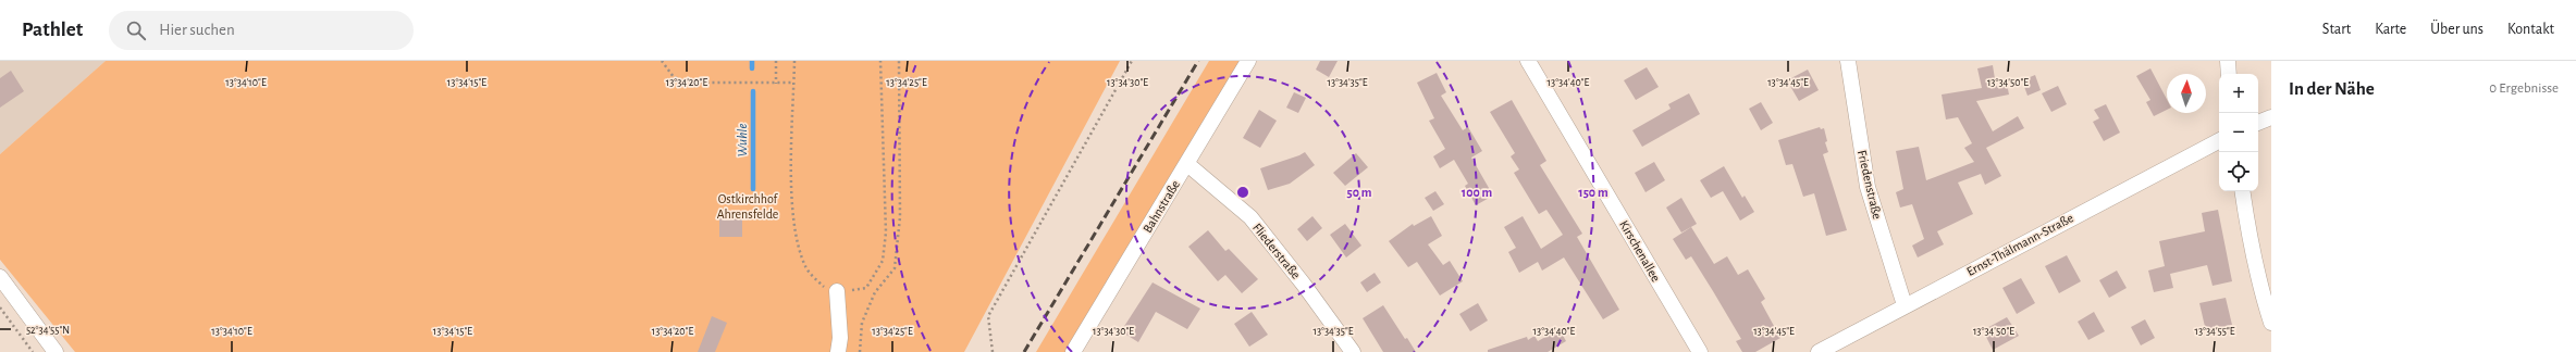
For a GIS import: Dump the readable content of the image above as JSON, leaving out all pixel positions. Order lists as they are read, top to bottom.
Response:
{
  "streets": {
    "street": [
      "Friedenstraße",
      "Bahnstraße",
      "Ernst-Thälmann-Straße",
      "Fliederstraße",
      "Kirschenallee"
    ]
  },
  "crossings": [
    ["Friedenstraße", "Ernst-Thälmann-Straße"],
    ["Bahnstraße", "Fliederstraße"]
  ],
  "water": ["Wuhle"],
  "parks": ["Ostkirchhof Ahrensfelde"],
  "north": "top",
  "page": {
    "header": "Pathlet",
    "search": "Hier suchen",
    "nav": [
      "Start",
      "Karte",
      "Über uns",
      "Kontakt"
    ],
    "heading": ["In der Nähe", "0 Ergebnisse"],
    "map_buttons": ["+", "−"]
  },
  "coordinates": [
    "13°34'10\"E",
    "13°34'15\"E",
    "13°34'20\"E",
    "13°34'25\"E",
    "13°34'30\"E",
    "13°34'35\"E",
    "13°34'40\"E",
    "13°34'45\"E",
    "13°34'50\"E",
    "52°34'55\"N",
    "13°34'55\"E"
  ],
  "rings": ["50 m", "100 m", "150 m"]
}
